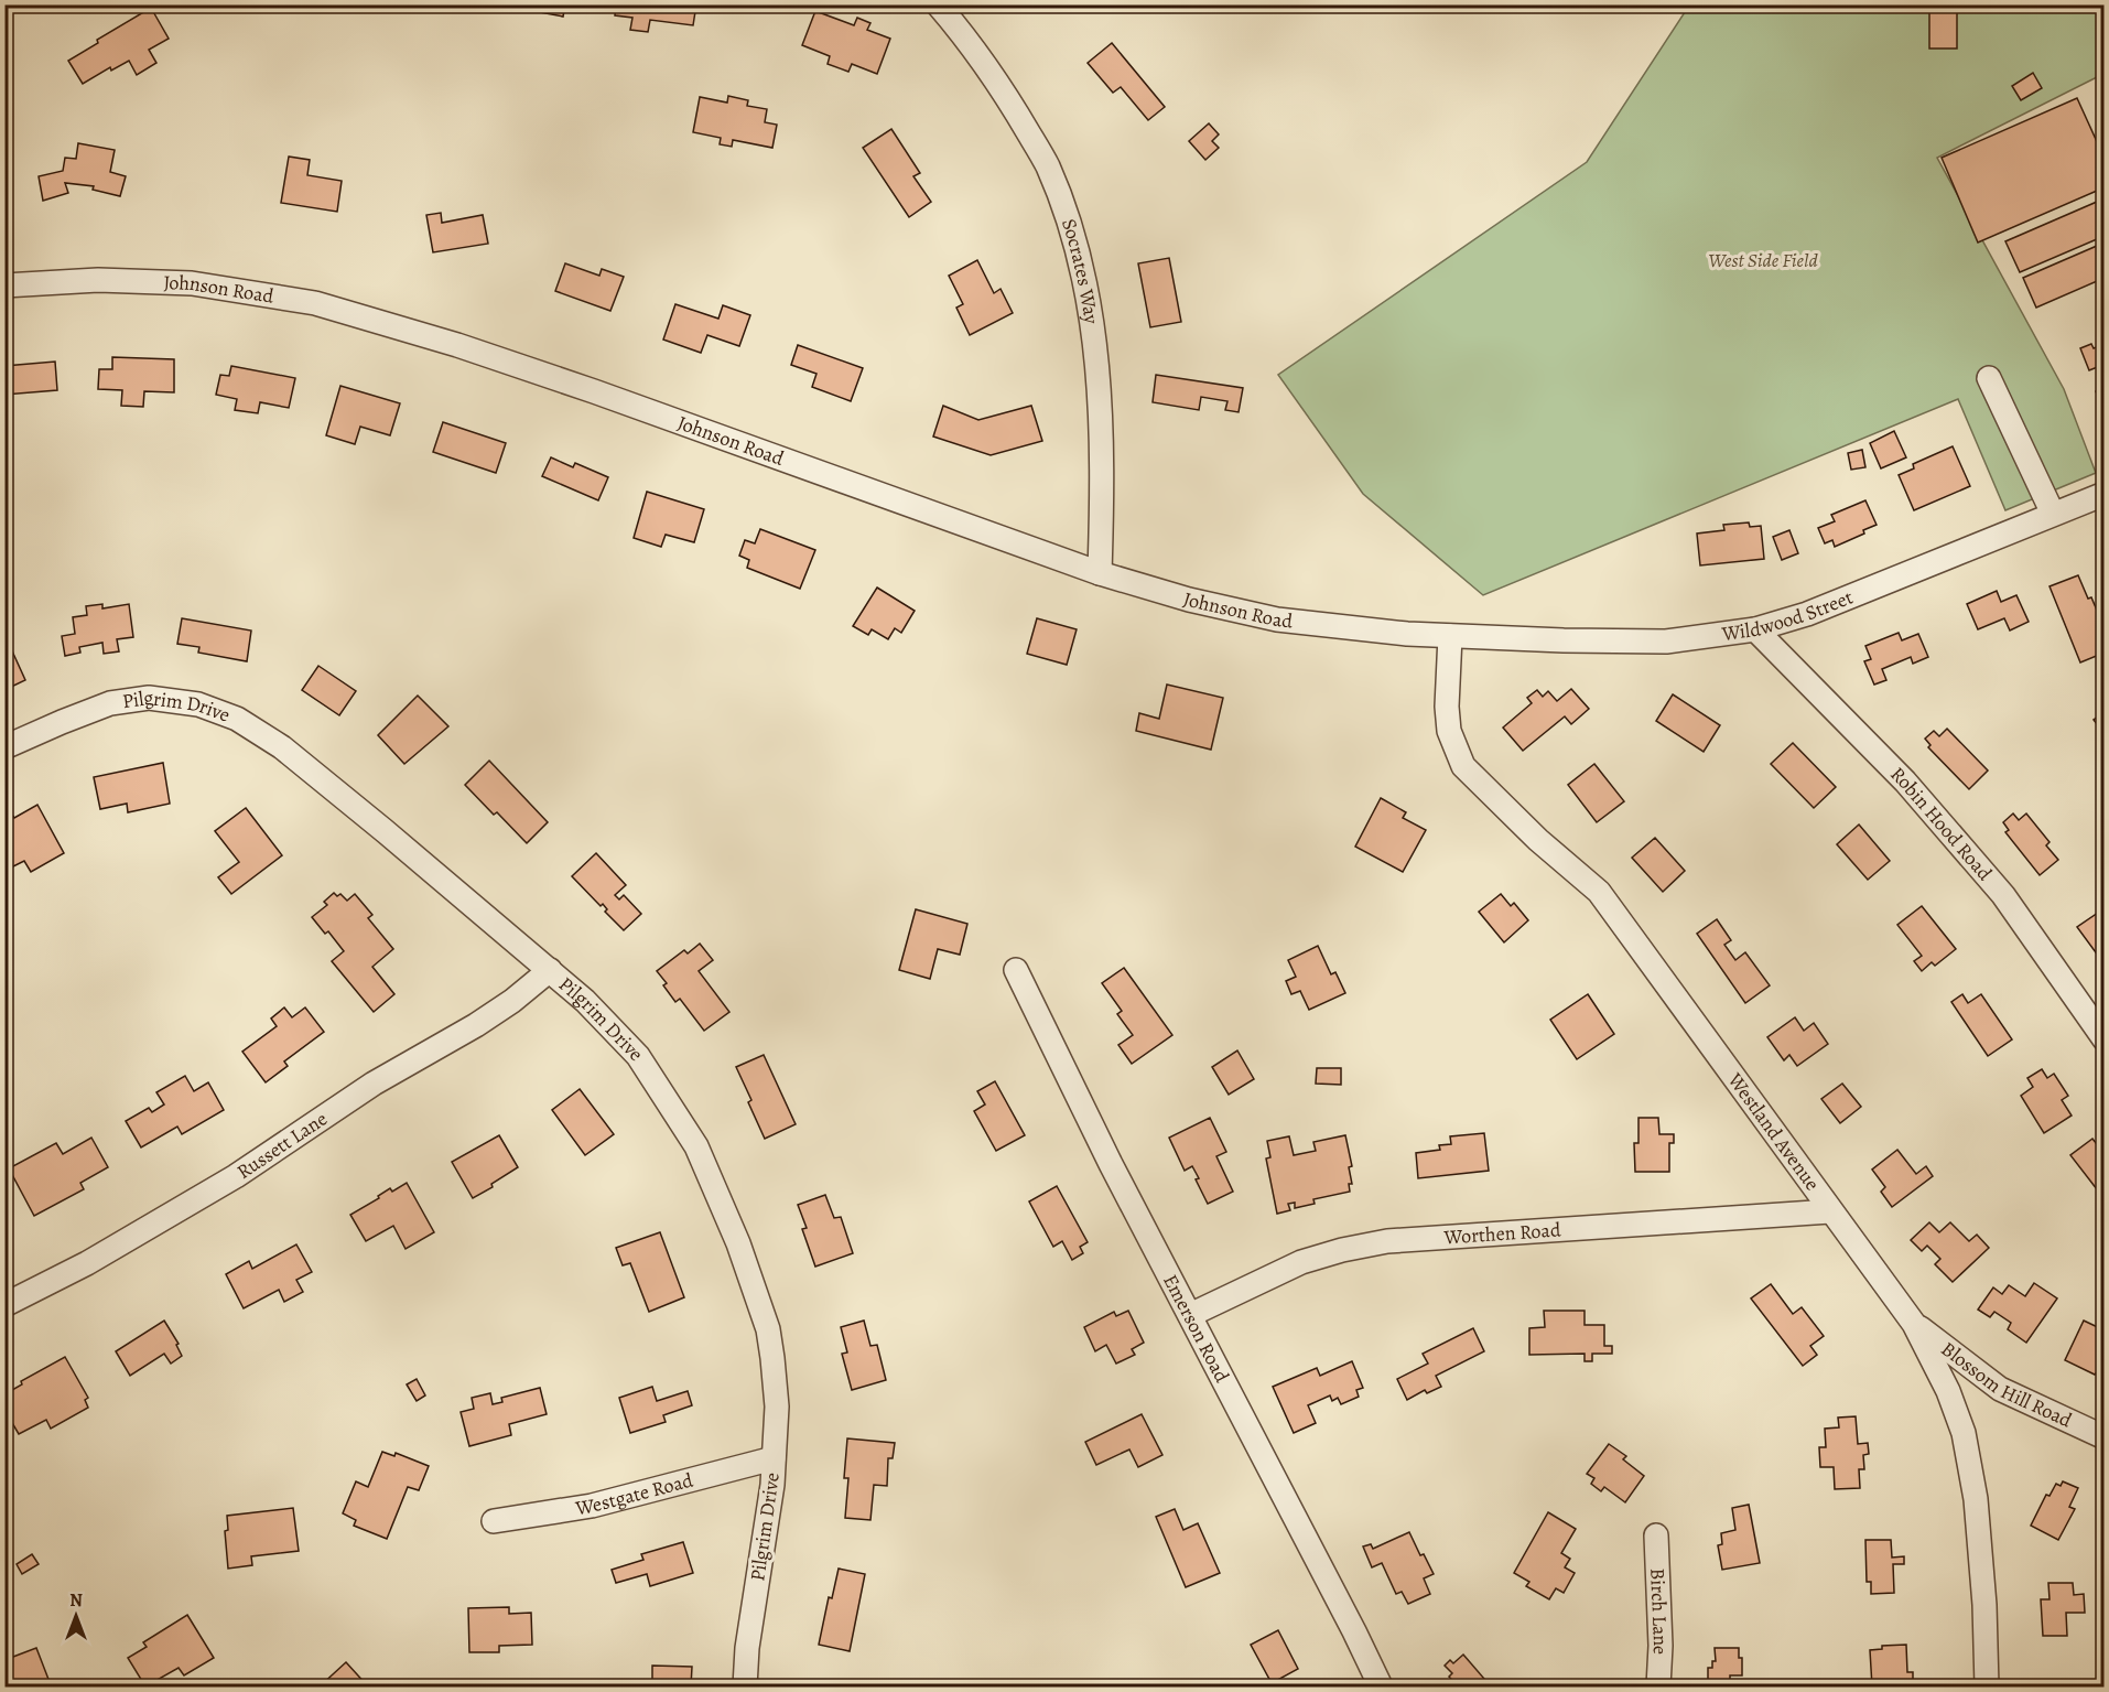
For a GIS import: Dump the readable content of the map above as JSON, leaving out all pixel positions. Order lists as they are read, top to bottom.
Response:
{
  "streets": {
    "street": [
      "Socrates Way",
      "Johnson Road",
      "Wildwood Street",
      "Pilgrim Drive",
      "Robin Hood Road",
      "Westland Avenue",
      "Russett Lane",
      "Worthen Road",
      "Emerson Road",
      "Blossom Hill Road",
      "Westgate Road",
      "Birch Lane"
    ]
  },
  "crossings": [
    ["Socrates Way", "Johnson Road"],
    ["Johnson Road", "Wildwood Street"],
    ["Johnson Road", "Westland Avenue"],
    ["Wildwood Street", "Robin Hood Road"],
    ["Wildwood Street", "Westland Avenue"],
    ["Pilgrim Drive", "Russett Lane"],
    ["Pilgrim Drive", "Westgate Road"],
    ["Westland Avenue", "Worthen Road"],
    ["Westland Avenue", "Blossom Hill Road"],
    ["Worthen Road", "Emerson Road"]
  ],
  "parks": ["West Side Field"],
  "north": "top"
}
